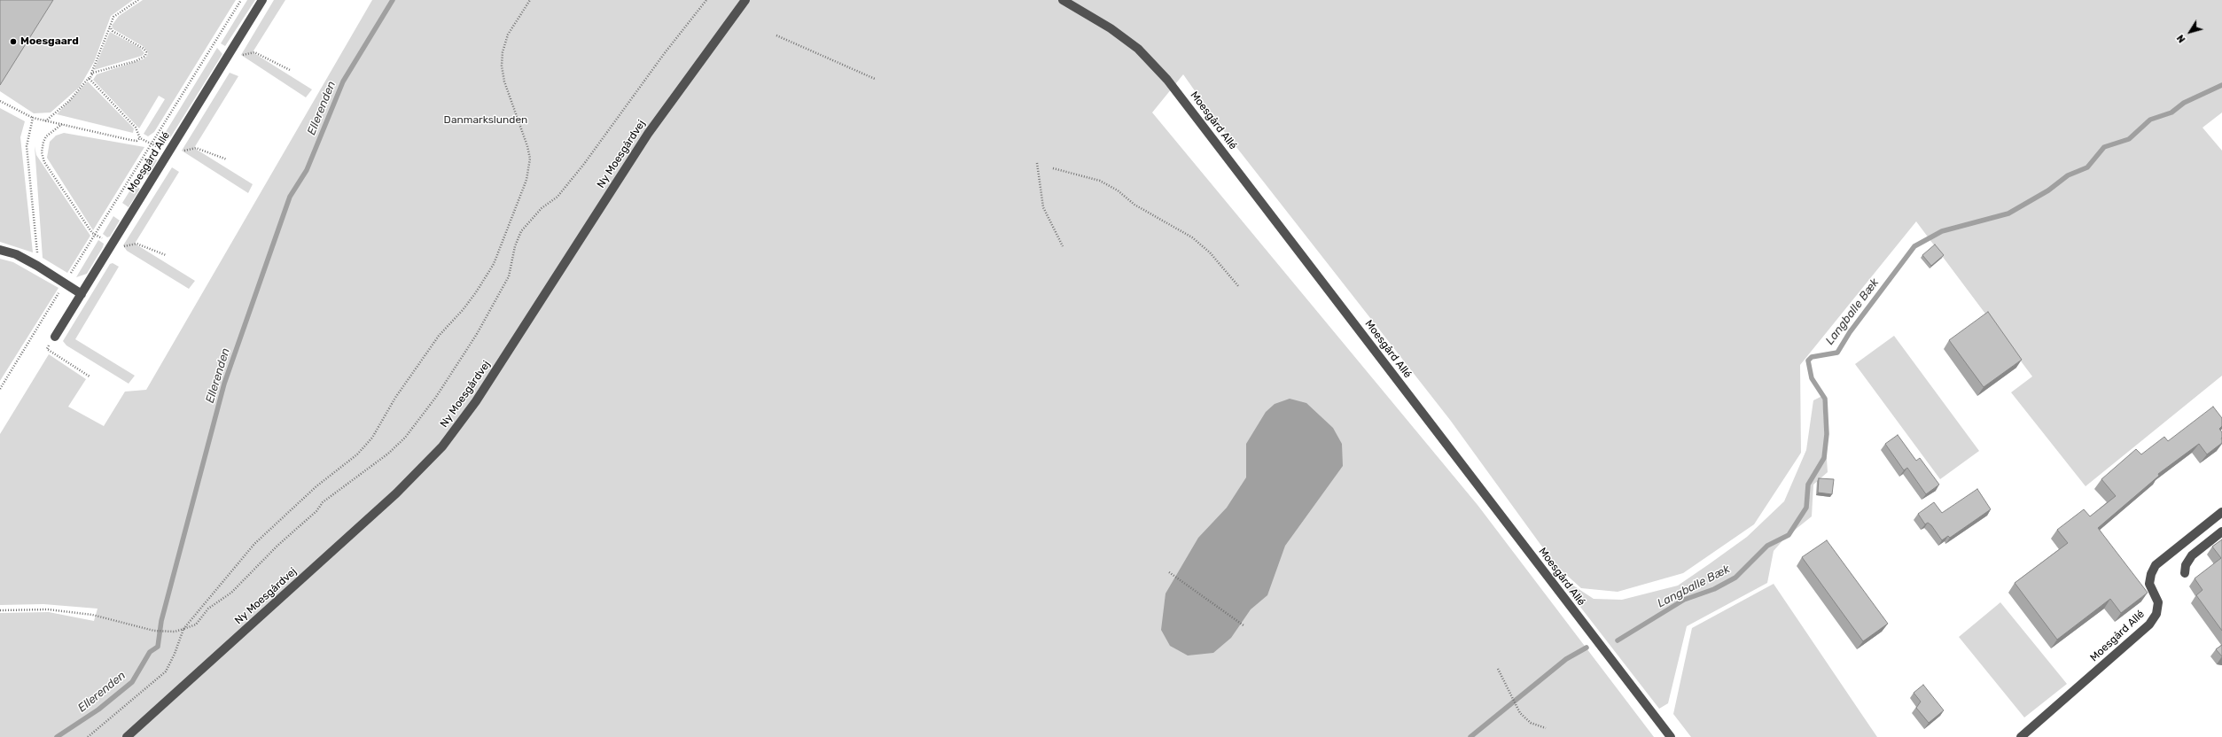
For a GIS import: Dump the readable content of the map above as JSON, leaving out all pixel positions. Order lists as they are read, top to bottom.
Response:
{
  "streets": {
    "street": ["Moesgård Allé", "Ny Moesgårdvej"]
  },
  "water": ["Ellerenden", "Langballe Bæk"],
  "parks": ["Danmarkslunden"],
  "places": ["Moesgaard"],
  "north": "bottom left"
}
